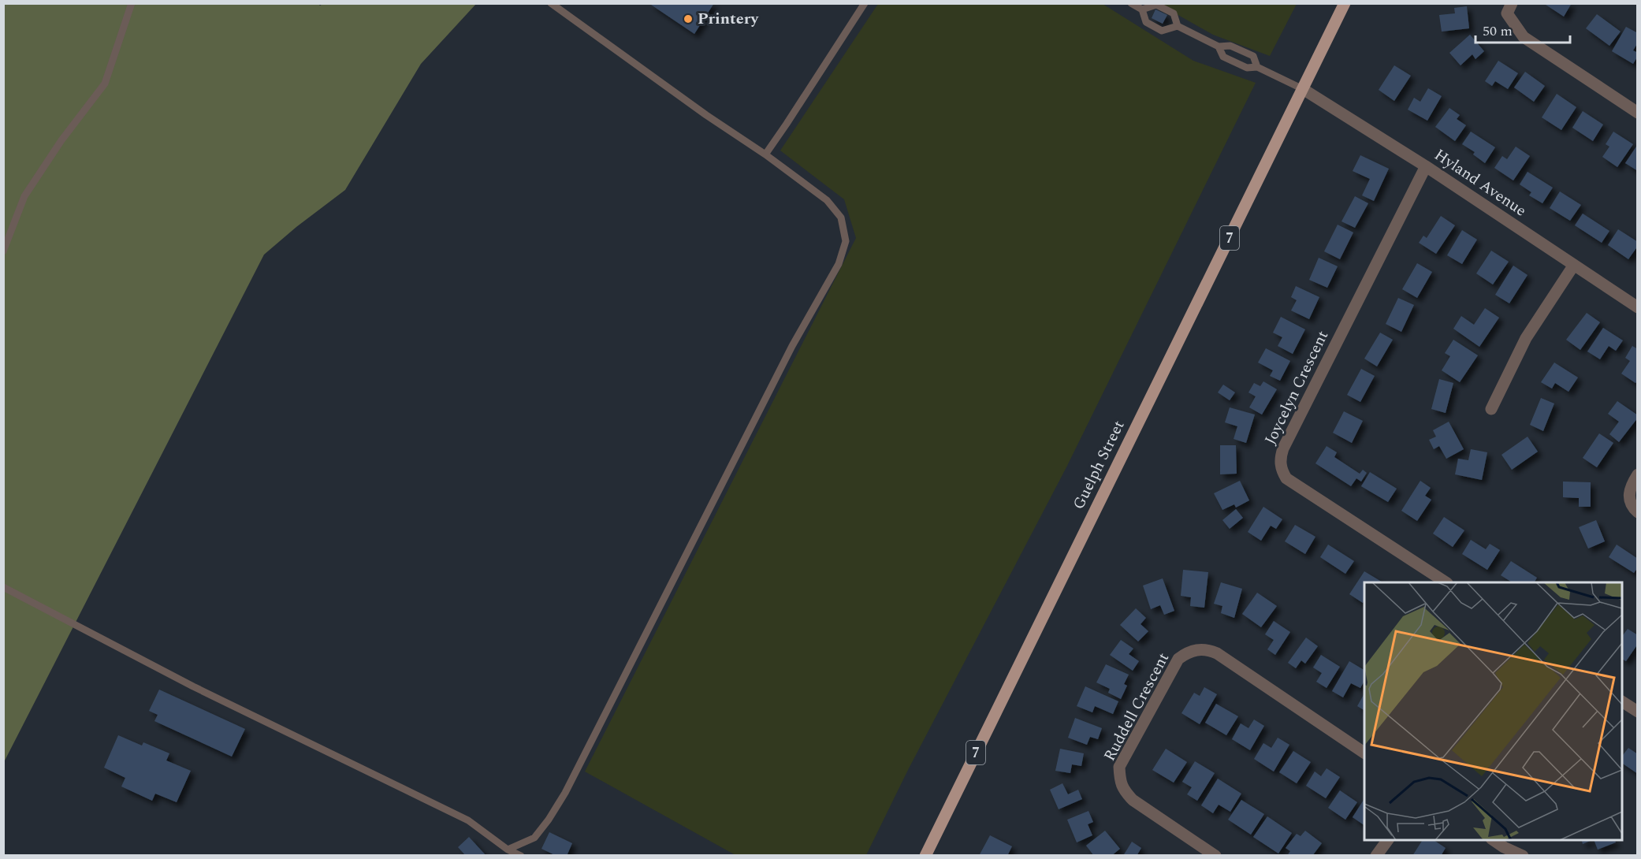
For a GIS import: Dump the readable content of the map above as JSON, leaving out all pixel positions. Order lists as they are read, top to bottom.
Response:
{
  "streets": {
    "main road": ["7", "Guelph Street"],
    "street": ["Hyland Avenue", "Joycelyn Crescent", "Ruddell Crescent"]
  },
  "crossings": [
    ["Hyland Avenue", "7"],
    ["Hyland Avenue", "Joycelyn Crescent"],
    ["Hyland Avenue", "Guelph Street"],
    ["7", "Guelph Street"]
  ],
  "places": ["Printery"],
  "scale_bar": "50 m"
}
